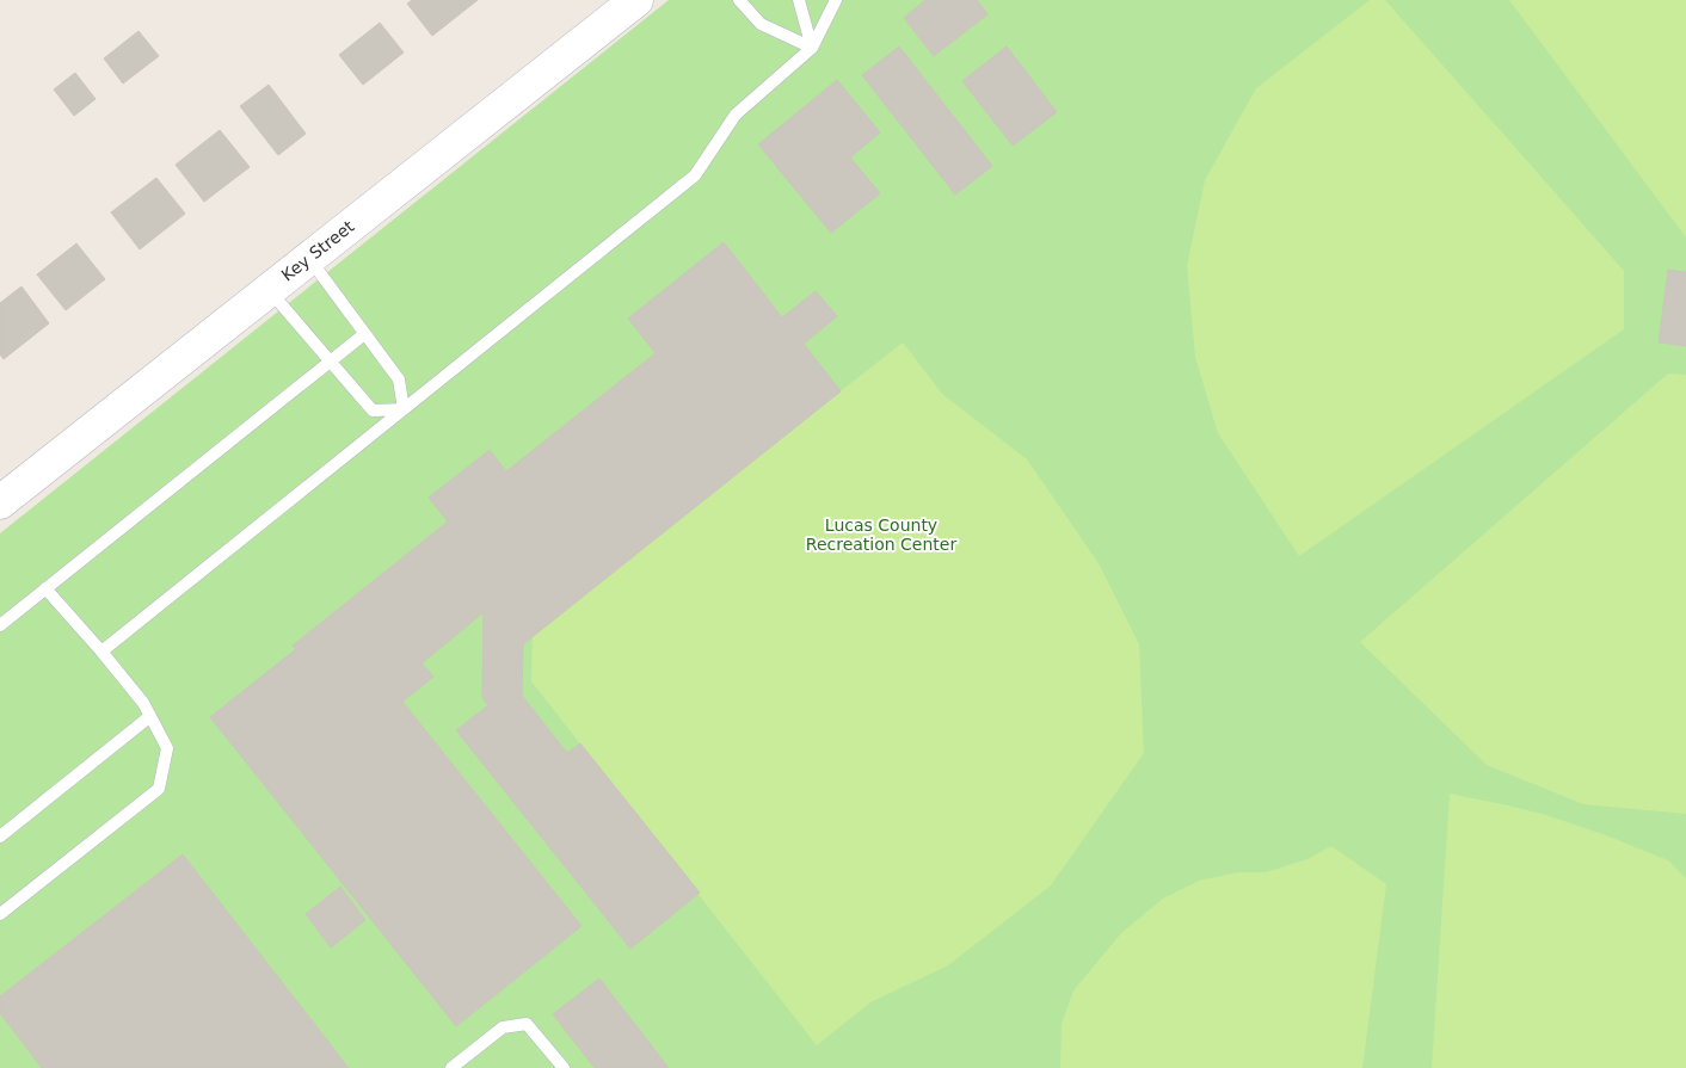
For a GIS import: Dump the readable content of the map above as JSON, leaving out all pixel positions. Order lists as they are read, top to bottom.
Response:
{
  "streets": {
    "street": ["Key Street"]
  },
  "parks": ["Lucas County Recreation Center"]
}
